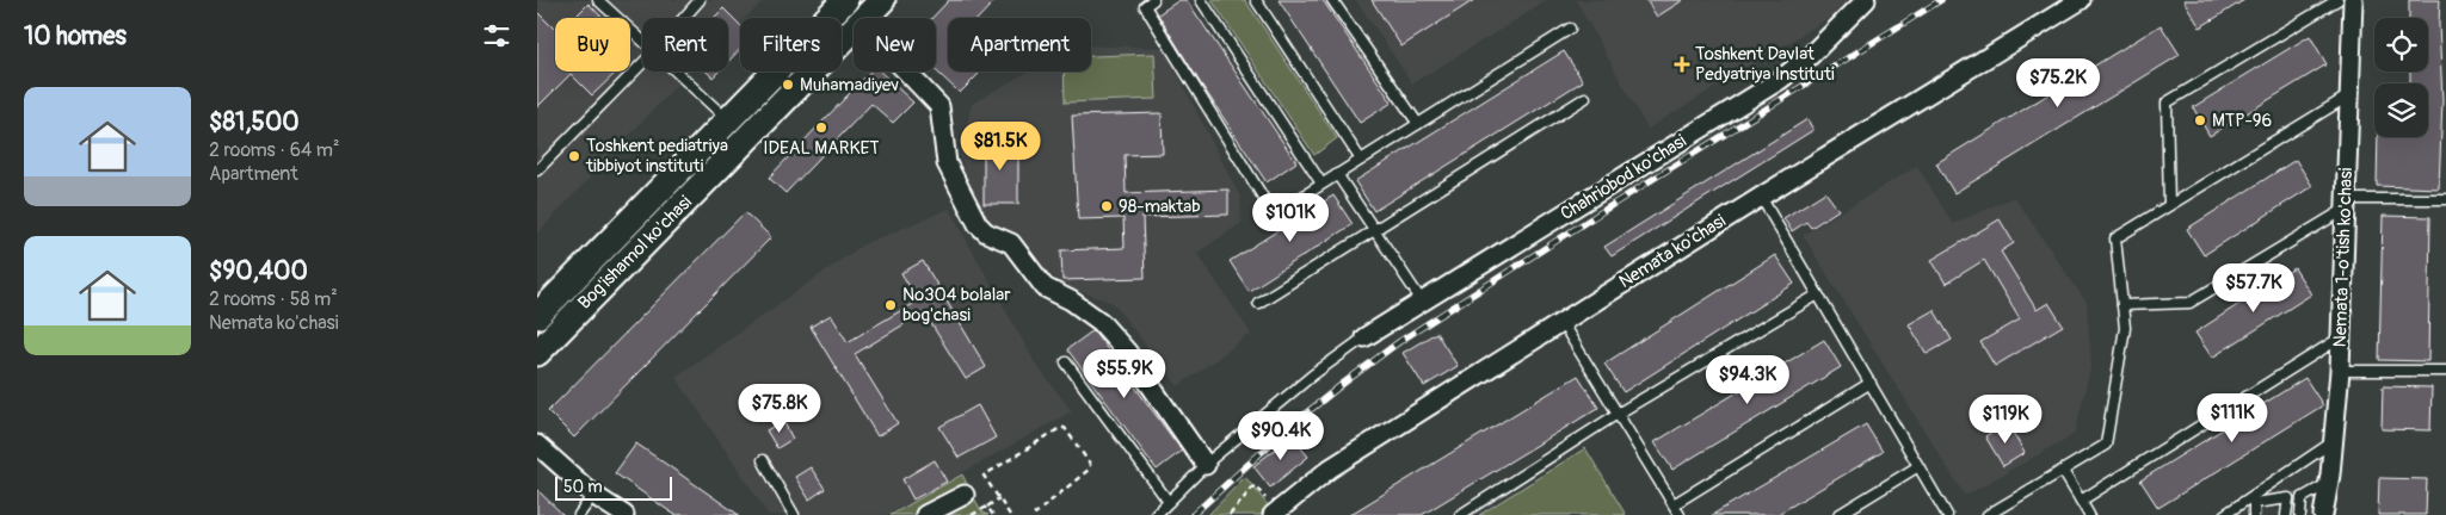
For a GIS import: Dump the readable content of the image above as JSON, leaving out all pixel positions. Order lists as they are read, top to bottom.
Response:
{
  "streets": {
    "main road": ["Bog'ishamol ko'chasi"],
    "street": ["Chahriobod ko'chasi", "Nemata ko'chasi", "Nemata 1-o'tish ko'chasi"]
  },
  "places": {
    "health": ["Toshkent Davlat Pedyatriya Instituti"],
    "other": [
      "Muhamadiyev",
      "MTP-96",
      "IDEAL MARKET",
      "Toshkent pediatriya tibbiyot instituti",
      "98-maktab",
      "№304 bolalar bog'chasi"
    ]
  },
  "scale_bar": "50 m",
  "page": {
    "heading": "10 homes",
    "chip": [
      "Buy",
      "Rent",
      "Filters",
      "New",
      "Apartment"
    ],
    "price": [
      "$75.2K",
      "$81.5K",
      "$101K",
      "$57.7K",
      "$55.9K",
      "$94.3K",
      "$75.8K",
      "$111K",
      "$119K",
      "$90.4K"
    ],
    "list": [
      {
        "name": "$81,500",
        "note": "2 rooms · 64 m² · Apartment"
      },
      {
        "name": "$90,400",
        "note": "2 rooms · 58 m² · Nemata ko'chasi"
      }
    ],
    "scale": "50 m"
  }
}
